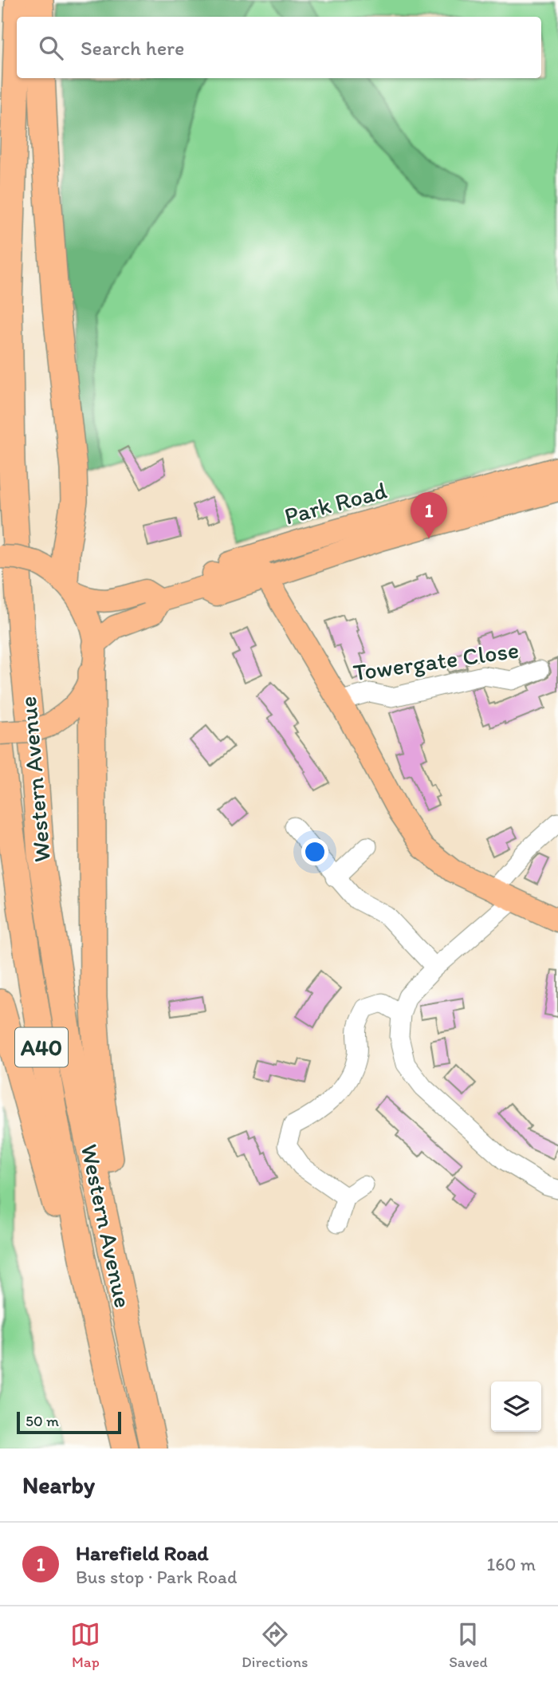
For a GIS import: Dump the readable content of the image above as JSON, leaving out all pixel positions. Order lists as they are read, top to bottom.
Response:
{
  "streets": {
    "highway": ["Western Avenue", "A40"],
    "main road": ["Park Road"],
    "street": ["Towergate Close"]
  },
  "crossings": [
    ["Western Avenue", "A40"]
  ],
  "scale_bar": "50 m",
  "page": {
    "search": "Search here",
    "pins": "1",
    "scale": "50 m",
    "heading": "Nearby",
    "list": [
      {
        "mark": "1",
        "name": "Harefield Road",
        "note": "Bus stop · Park Road",
        "value": "160 m"
      }
    ],
    "nav": ["Map", "Directions", "Saved"]
  }
}
